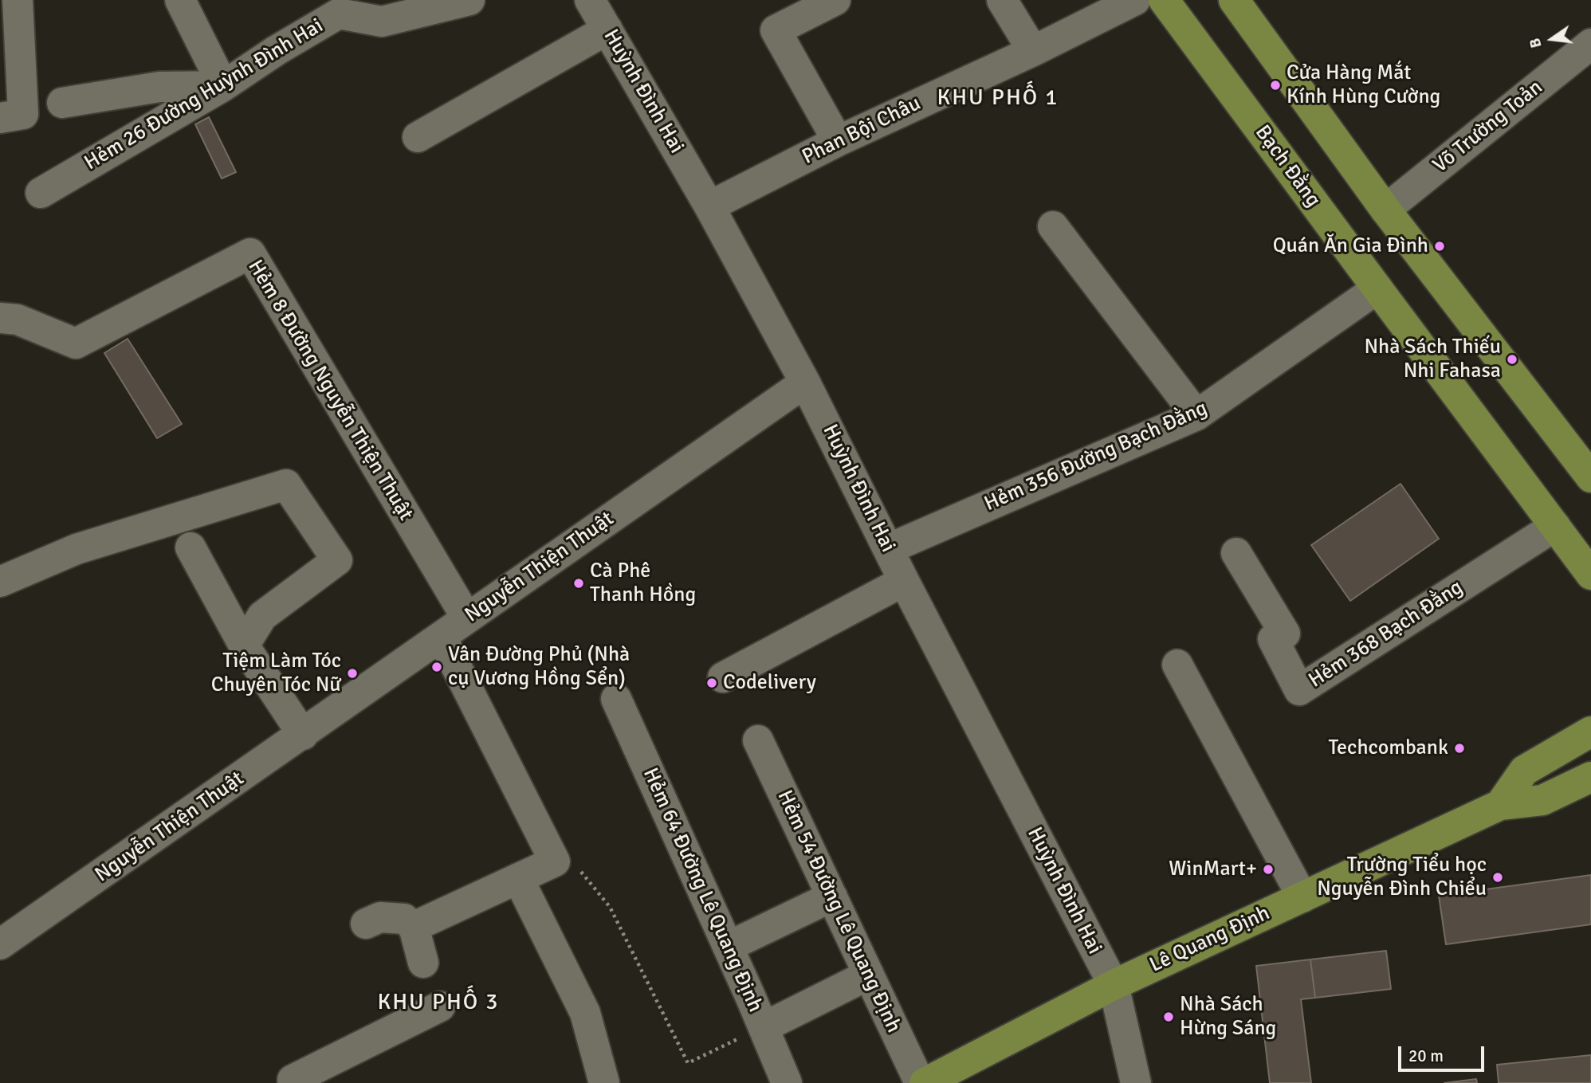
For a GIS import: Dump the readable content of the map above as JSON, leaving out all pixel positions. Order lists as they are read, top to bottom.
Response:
{
  "streets": {
    "main road": ["Bạch Đằng", "Lê Quang Định"],
    "street": [
      "Huỳnh Đình Hai",
      "Hẻm 26 Đường Huỳnh Đình Hai",
      "Võ Trường Toản",
      "Phan Bội Châu",
      "Hẻm 8 Đường Nguyễn Thiện Thuật",
      "Hẻm 356 Đường Bạch Đằng",
      "Nguyễn Thiện Thuật",
      "Hẻm 368 Bạch Đằng",
      "Hẻm 64 Đường Lê Quang Định",
      "Hẻm 54 Đường Lê Quang Định"
    ]
  },
  "crossings": [
    ["Huỳnh Đình Hai", "Phan Bội Châu"],
    ["Huỳnh Đình Hai", "Hẻm 356 Đường Bạch Đằng"],
    ["Huỳnh Đình Hai", "Nguyễn Thiện Thuật"],
    ["Huỳnh Đình Hai", "Lê Quang Định"],
    ["Bạch Đằng", "Hẻm 356 Đường Bạch Đằng"],
    ["Bạch Đằng", "Hẻm 368 Bạch Đằng"],
    ["Hẻm 8 Đường Nguyễn Thiện Thuật", "Nguyễn Thiện Thuật"]
  ],
  "districts": ["KHU PHỐ 1", "KHU PHỐ 3"],
  "places": [
    "Cửa Hàng Mắt Kính Hùng Cường",
    "Quán Ăn Gia Đình",
    "Nhà Sách Thiếu Nhi Fahasa",
    "Cà Phê Thanh Hồng",
    "Vân Đường Phủ (Nhà cụ Vương Hồng Sển)",
    "Tiệm Làm Tóc Chuyên Tóc Nữ",
    "Codelivery",
    "Techcombank",
    "WinMart+",
    "Trường Tiểu học Nguyễn Đình Chiểu",
    "Nhà Sách Hừng Sáng"
  ],
  "scale_bar": "20 m",
  "north": "left"
}
